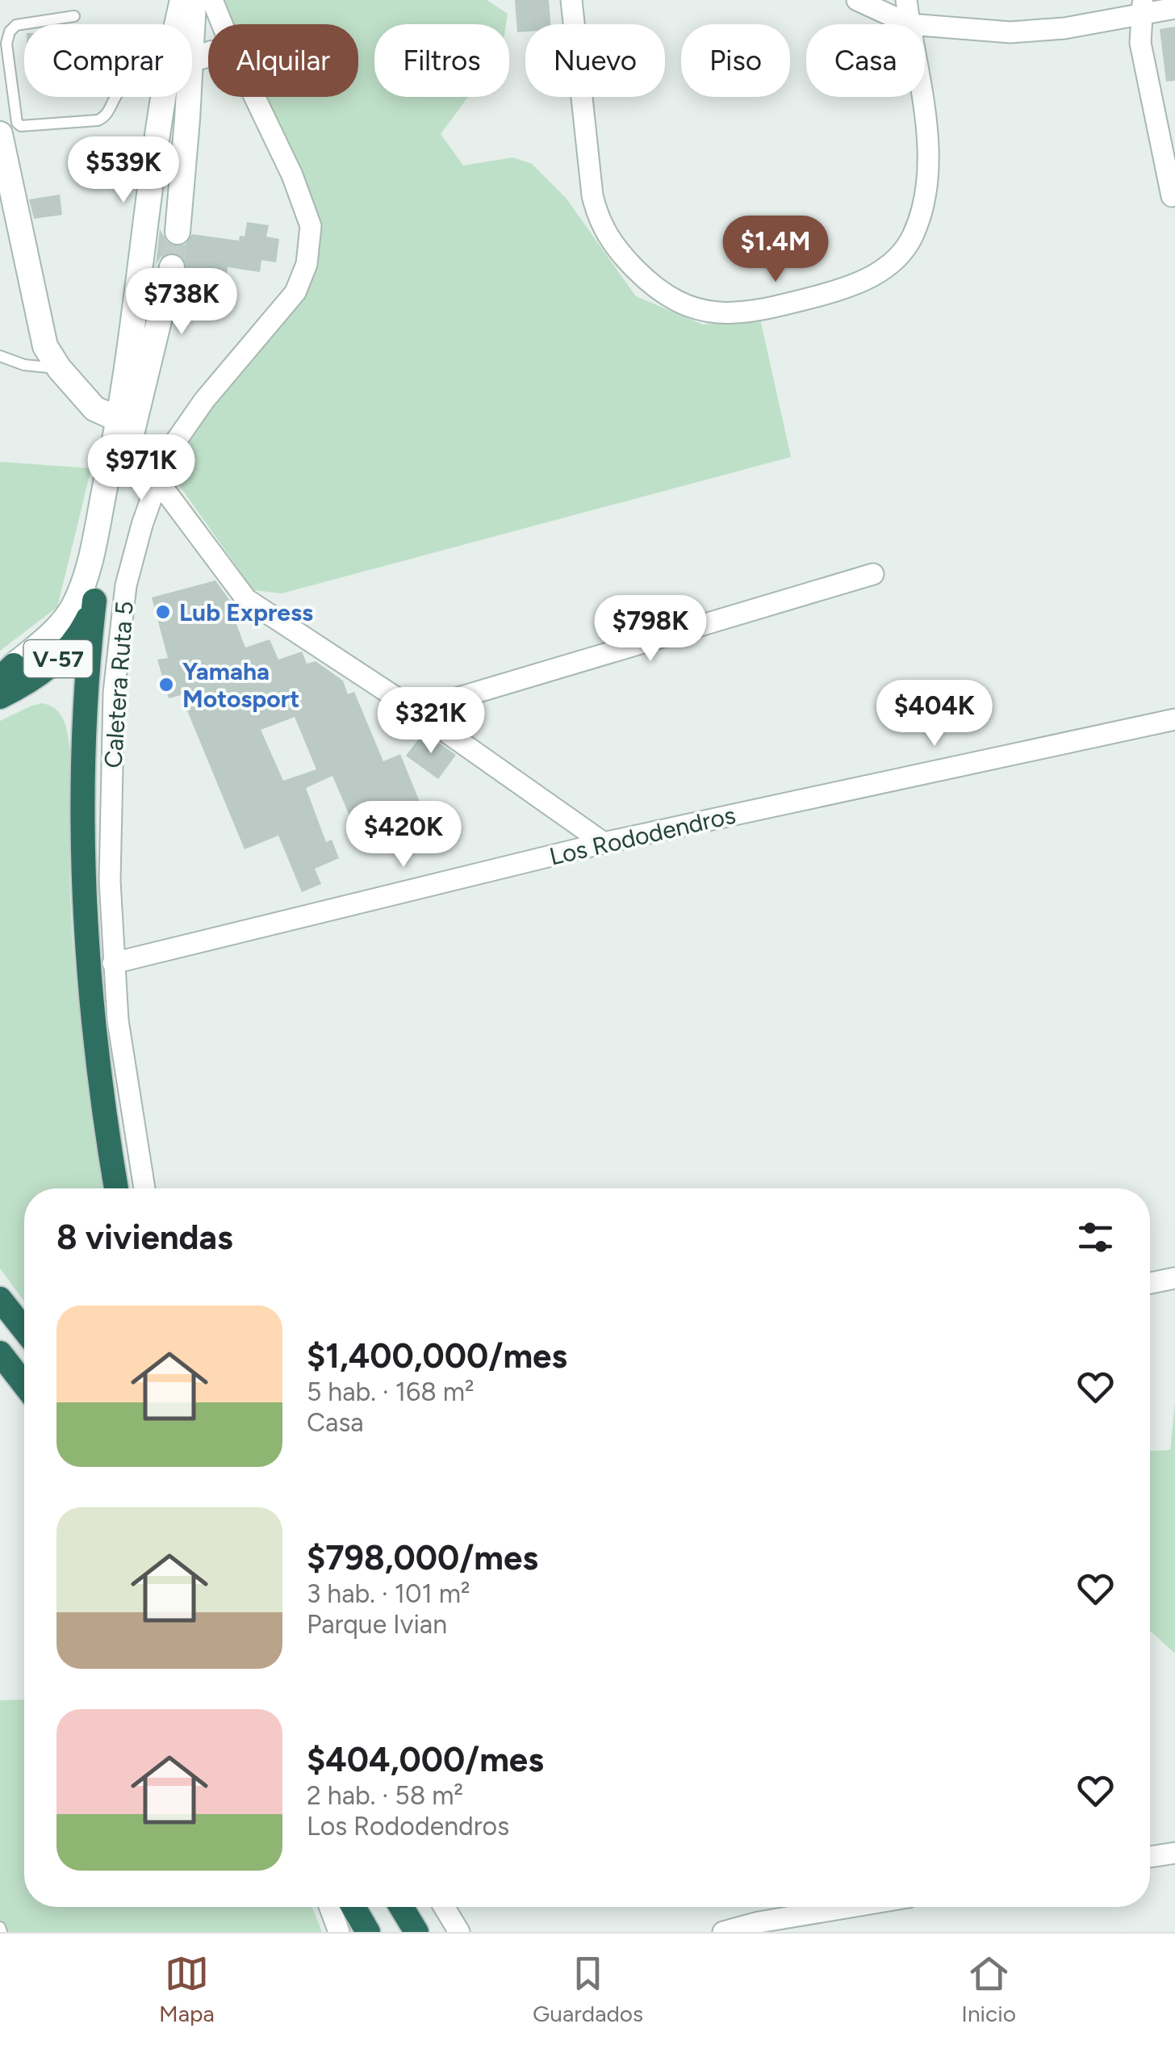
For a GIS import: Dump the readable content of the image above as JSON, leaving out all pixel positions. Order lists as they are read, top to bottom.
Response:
{
  "streets": {
    "highway": ["V-57"],
    "street": ["Caletera Ruta 5", "Los Rododendros"]
  },
  "crossings": [
    ["Caletera Ruta 5", "Los Rododendros"]
  ],
  "places": ["Lub Express", "Yamaha Motosport"],
  "page": {
    "chip": [
      "Comprar",
      "Alquilar",
      "Filtros",
      "Nuevo",
      "Piso",
      "Casa"
    ],
    "price": [
      "$539K",
      "$1.4M",
      "$738K",
      "$971K",
      "$798K",
      "$404K",
      "$321K",
      "$420K"
    ],
    "heading": "8 viviendas",
    "list": [
      {
        "name": "$1,400,000/mes",
        "note": "5 hab. · 168 m² · Casa"
      },
      {
        "name": "$798,000/mes",
        "note": "3 hab. · 101 m² · Parque Ivian"
      },
      {
        "name": "$404,000/mes",
        "note": "2 hab. · 58 m² · Los Rododendros"
      }
    ],
    "tabs": ["Mapa", "Guardados", "Inicio"]
  }
}
